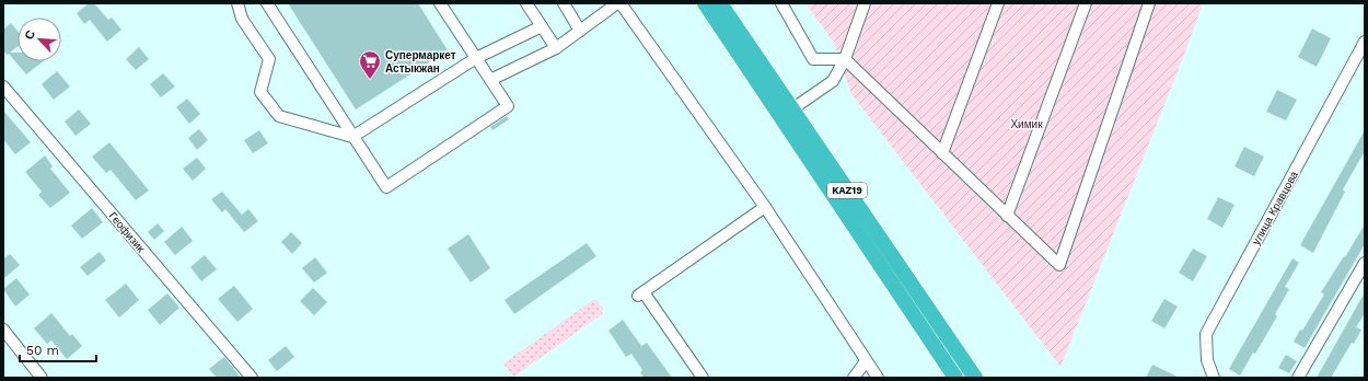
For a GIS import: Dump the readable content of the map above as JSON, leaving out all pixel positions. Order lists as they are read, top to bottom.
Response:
{
  "streets": {
    "highway": ["KAZ19"],
    "street": ["улица Кравцова", "Геофизик"]
  },
  "parks": ["Химик"],
  "places": {
    "supermarket": ["Супермаркет Астыкжан"]
  },
  "scale_bar": "50 m",
  "north": "top left"
}
